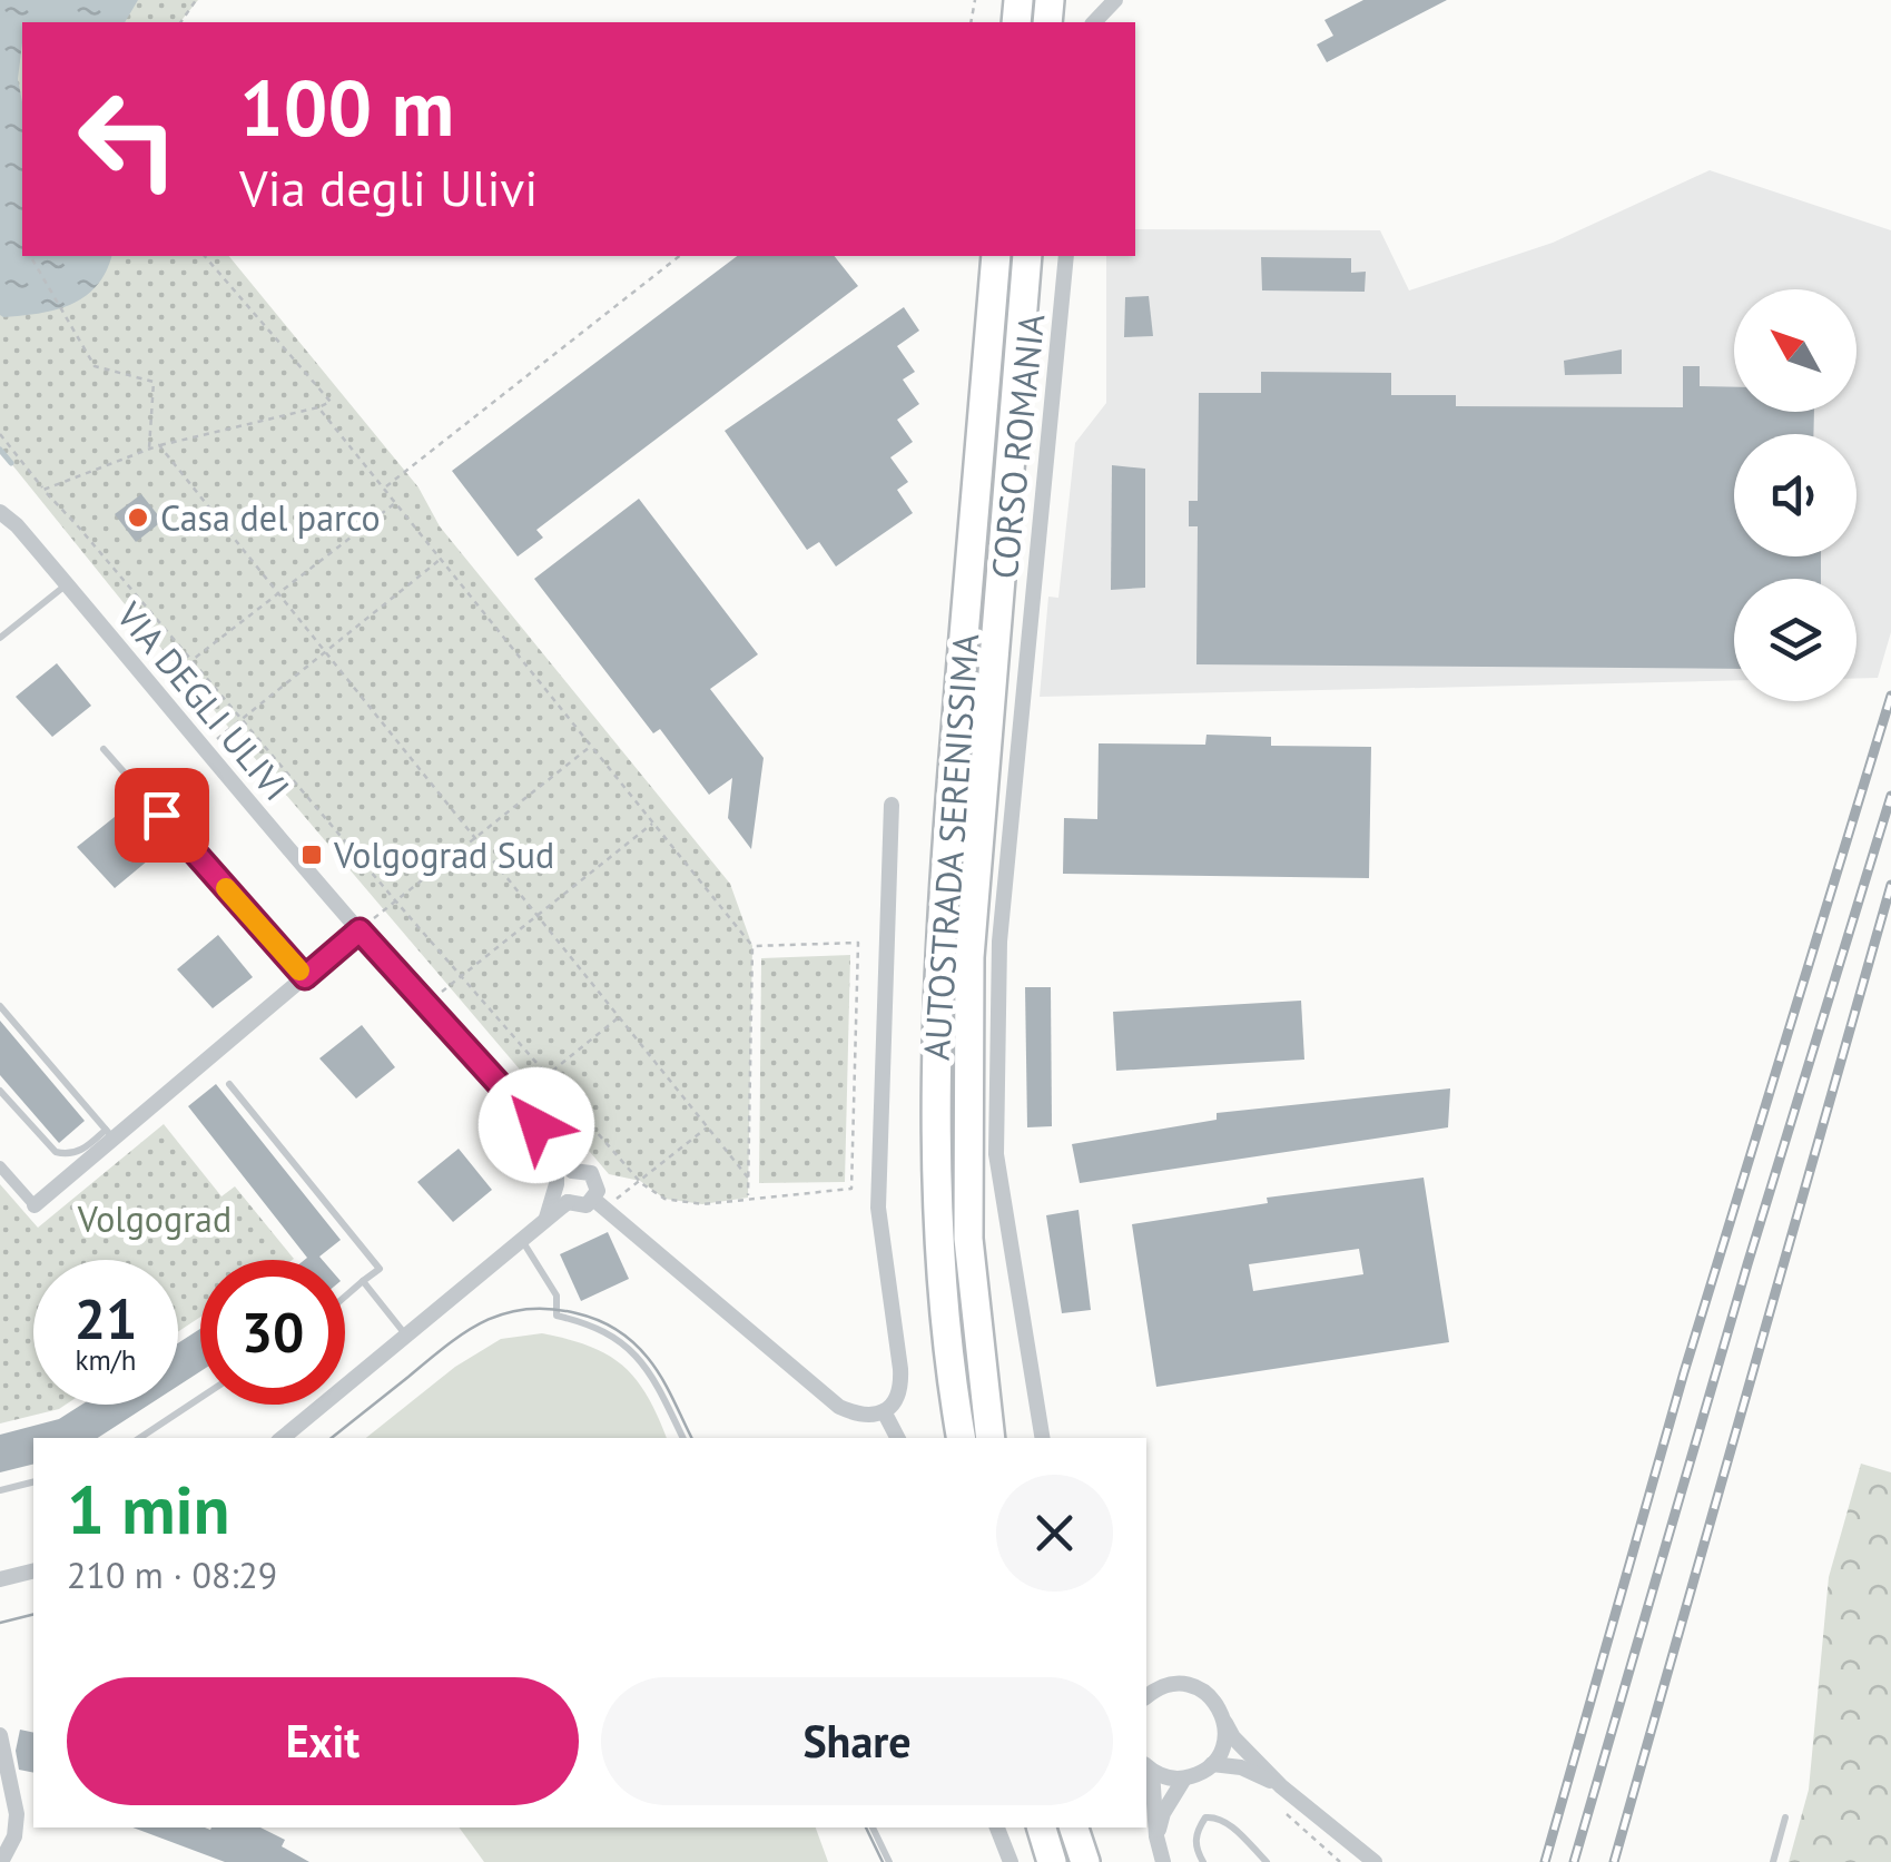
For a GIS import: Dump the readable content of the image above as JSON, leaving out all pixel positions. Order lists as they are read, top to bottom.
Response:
{
  "streets": {
    "highway": ["AUTOSTRADA SERENISSIMA"],
    "street": ["CORSO ROMANIA", "VIA DEGLI ULIVI"]
  },
  "parks": ["Volgograd"],
  "places": {
    "other": ["Casa del parco"],
    "transit": ["Volgograd Sud"]
  },
  "north": "top left",
  "page": {
    "turn": ["100 m", "Via degli Ulivi"],
    "speed": "21 km/h",
    "limit": "30",
    "heading": ["1 min", "210 m · 08:29"],
    "buttons": ["Exit", "Share"]
  }
}
